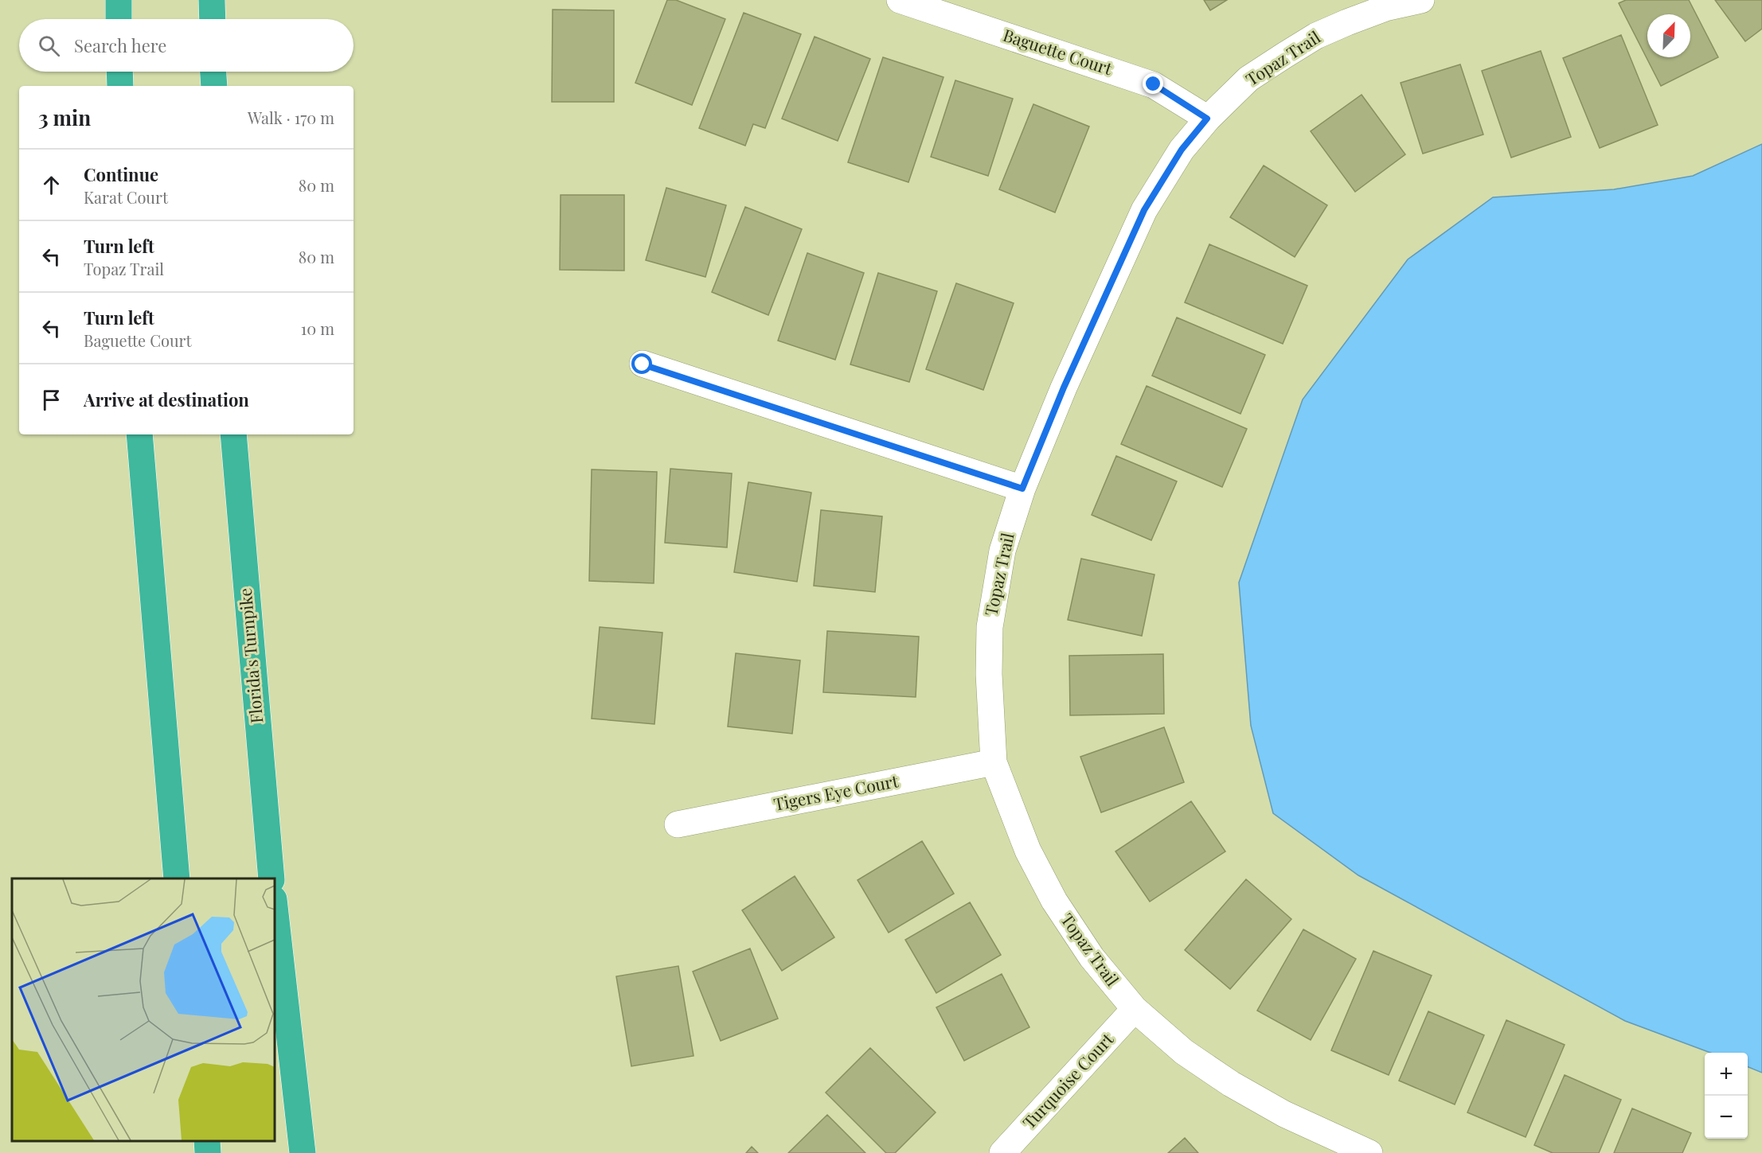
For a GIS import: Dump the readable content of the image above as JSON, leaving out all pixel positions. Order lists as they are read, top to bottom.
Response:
{
  "streets": {
    "highway": ["Florida's Turnpike"],
    "street": [
      "Baguette Court",
      "Topaz Trail",
      "Tigers Eye Court",
      "Turquoise Court"
    ]
  },
  "crossings": [
    ["Baguette Court", "Topaz Trail"],
    ["Topaz Trail", "Tigers Eye Court"],
    ["Topaz Trail", "Turquoise Court"]
  ],
  "north": "top right",
  "page": {
    "search": "Search here",
    "heading": ["3 min", "Walk · 170 m"],
    "list": [
      ["Continue", "Karat Court", "80 m"],
      ["Turn left", "Topaz Trail", "80 m"],
      ["Turn left", "Baguette Court", "10 m"],
      "Arrive at destination"
    ],
    "map_buttons": ["+", "−"]
  }
}
